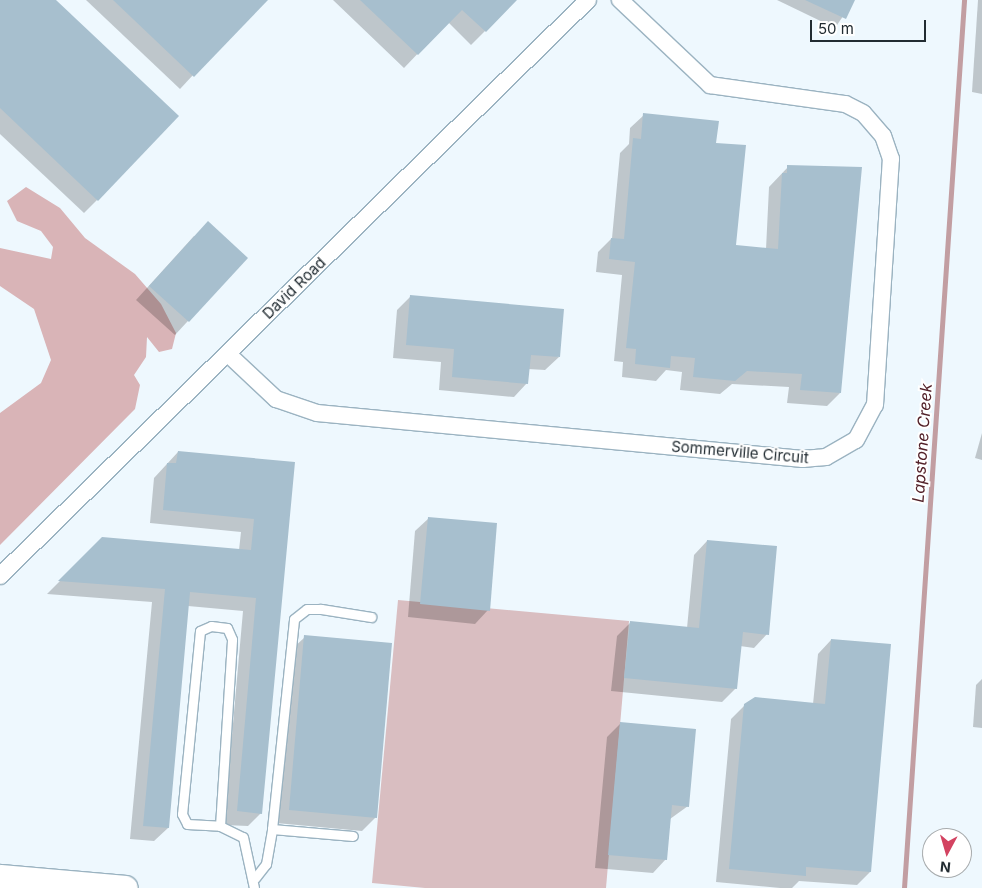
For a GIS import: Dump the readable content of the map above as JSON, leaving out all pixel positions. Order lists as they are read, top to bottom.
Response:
{
  "streets": {
    "street": ["David Road", "Sommerville Circuit"]
  },
  "crossings": [
    ["David Road", "Sommerville Circuit"]
  ],
  "water": ["Lapstone Creek"],
  "scale_bar": "50 m",
  "north": "bottom"
}
